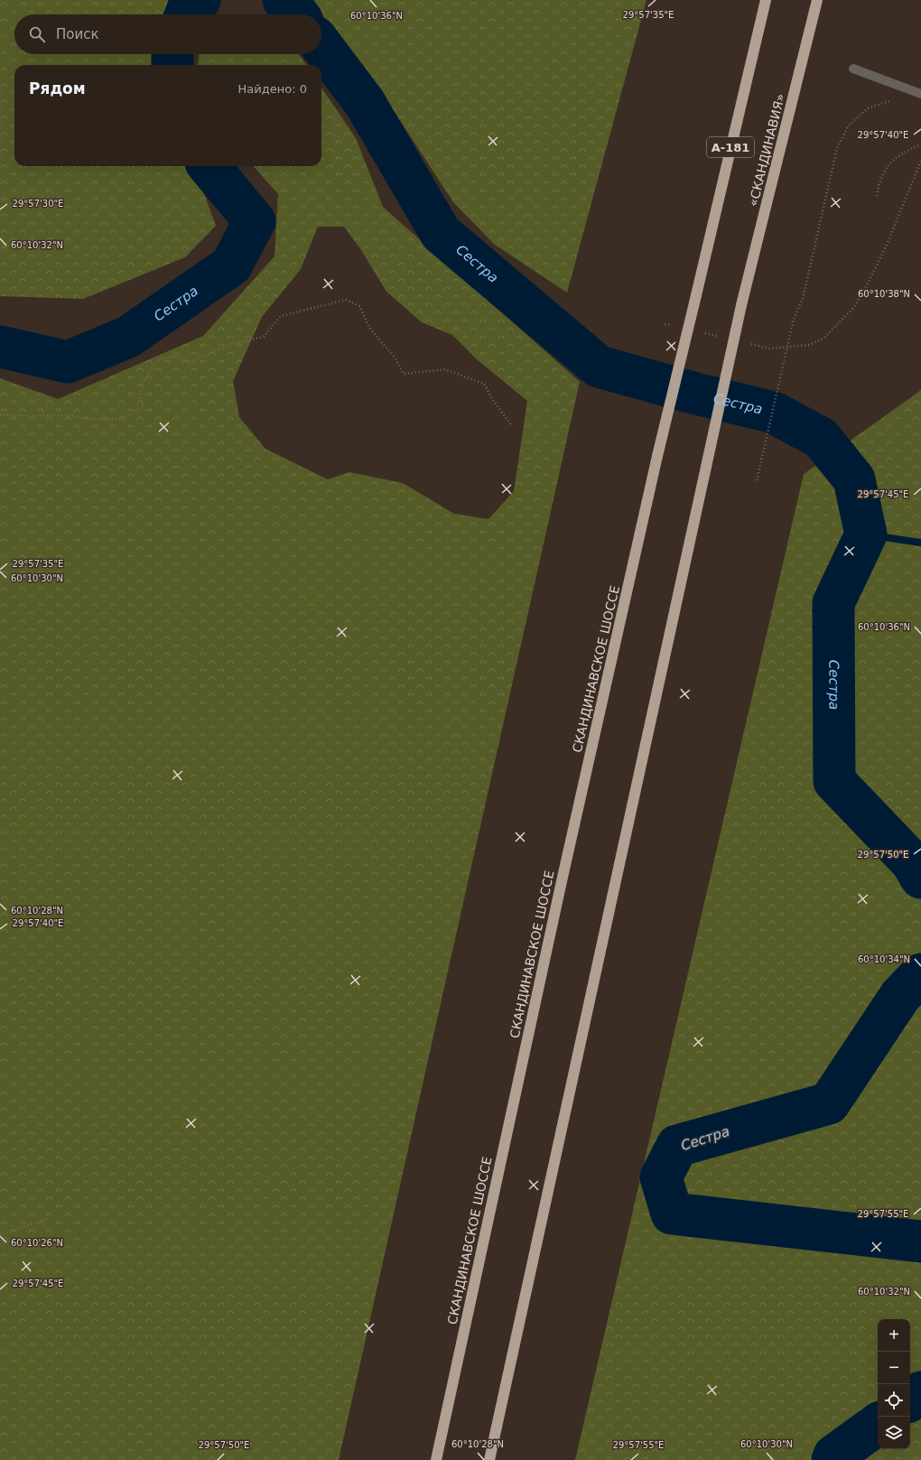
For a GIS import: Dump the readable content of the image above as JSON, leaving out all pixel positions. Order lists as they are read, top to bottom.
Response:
{
  "streets": {
    "highway": ["А-181", "«СКАНДИНАВИЯ»", "СКАНДИНАВСКОЕ ШОССЕ"]
  },
  "water": ["Сестра"],
  "page": {
    "search": "Поиск",
    "heading": ["Рядом", "Найдено: 0"],
    "map_buttons": ["+", "−"]
  },
  "coordinates": [
    "29°57'35\"E",
    "60°10'36\"N",
    "29°57'40\"E",
    "29°57'30\"E",
    "60°10'32\"N",
    "60°10'38\"N",
    "29°57'45\"E",
    "60°10'30\"N",
    "29°57'50\"E",
    "60°10'28\"N",
    "60°10'34\"N",
    "29°57'55\"E",
    "60°10'26\"N"
  ]
}
